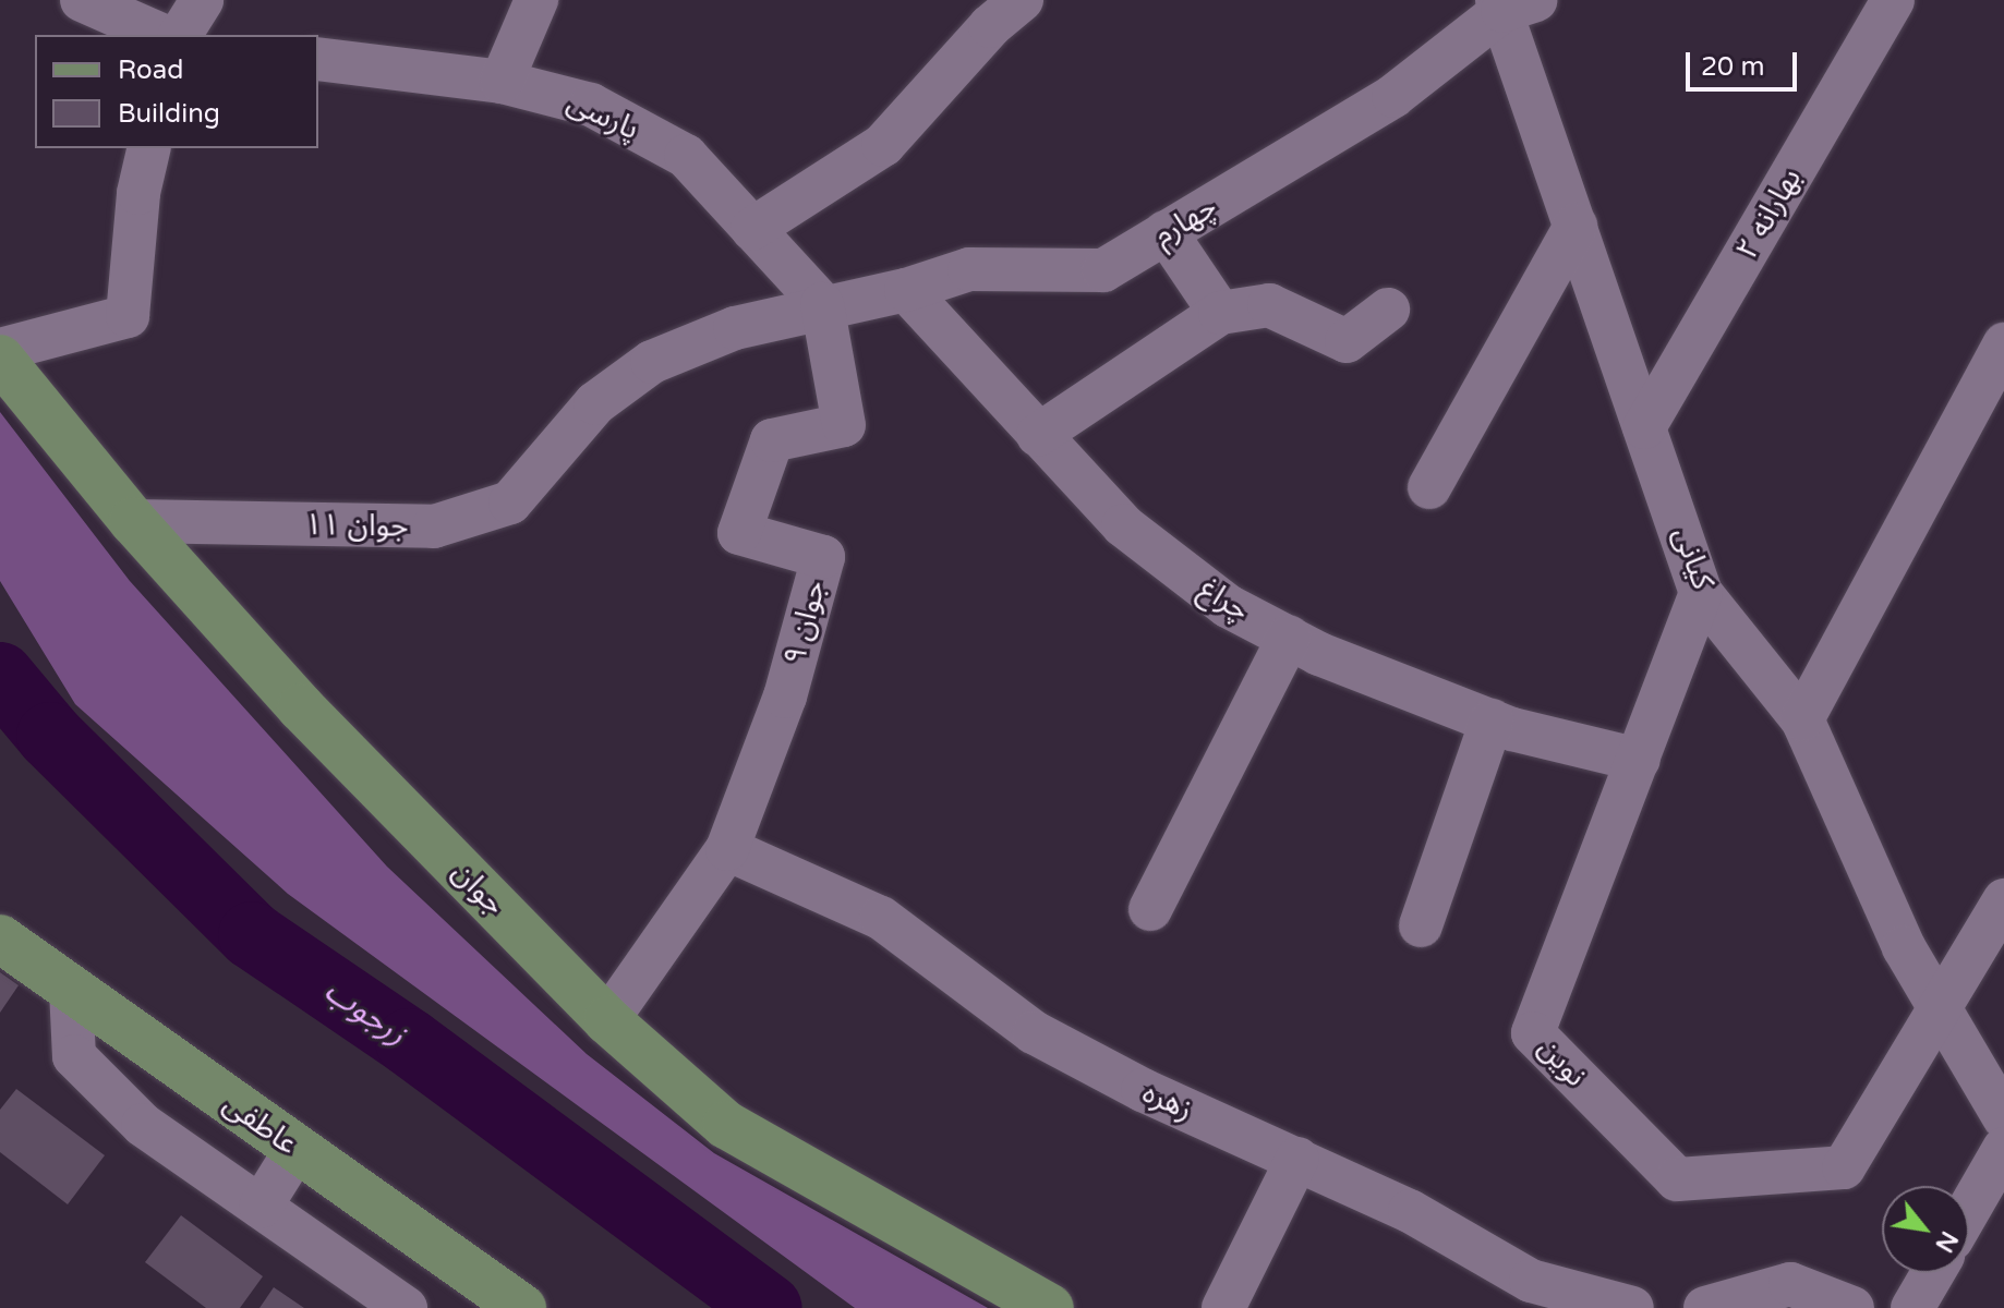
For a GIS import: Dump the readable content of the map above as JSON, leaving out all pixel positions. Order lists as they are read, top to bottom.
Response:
{
  "streets": {
    "main road": ["جوان", "عاطفی"],
    "street": [
      "پارسی",
      "بهارانه ۲",
      "چهارم",
      "جوان ۱۱",
      "کیانی",
      "چراغ",
      "جوان ۹",
      "نوین",
      "زهره"
    ]
  },
  "crossings": [
    ["پارسی", "چهارم"],
    ["پارسی", "جوان ۱۱"],
    ["پارسی", "جوان ۹"],
    ["بهارانه ۲", "کیانی"],
    ["چهارم", "جوان ۱۱"],
    ["چهارم", "کیانی"],
    ["چهارم", "چراغ"],
    ["چهارم", "جوان ۹"],
    ["جوان ۱۱", "جوان ۹"],
    ["جوان ۱۱", "جوان"],
    ["کیانی", "نوین"],
    ["چراغ", "نوین"],
    ["جوان ۹", "جوان"],
    ["جوان ۹", "زهره"]
  ],
  "water": ["زرجوب"],
  "legend": ["Road", "Building"],
  "scale_bar": "20 m",
  "north": "bottom right"
}
